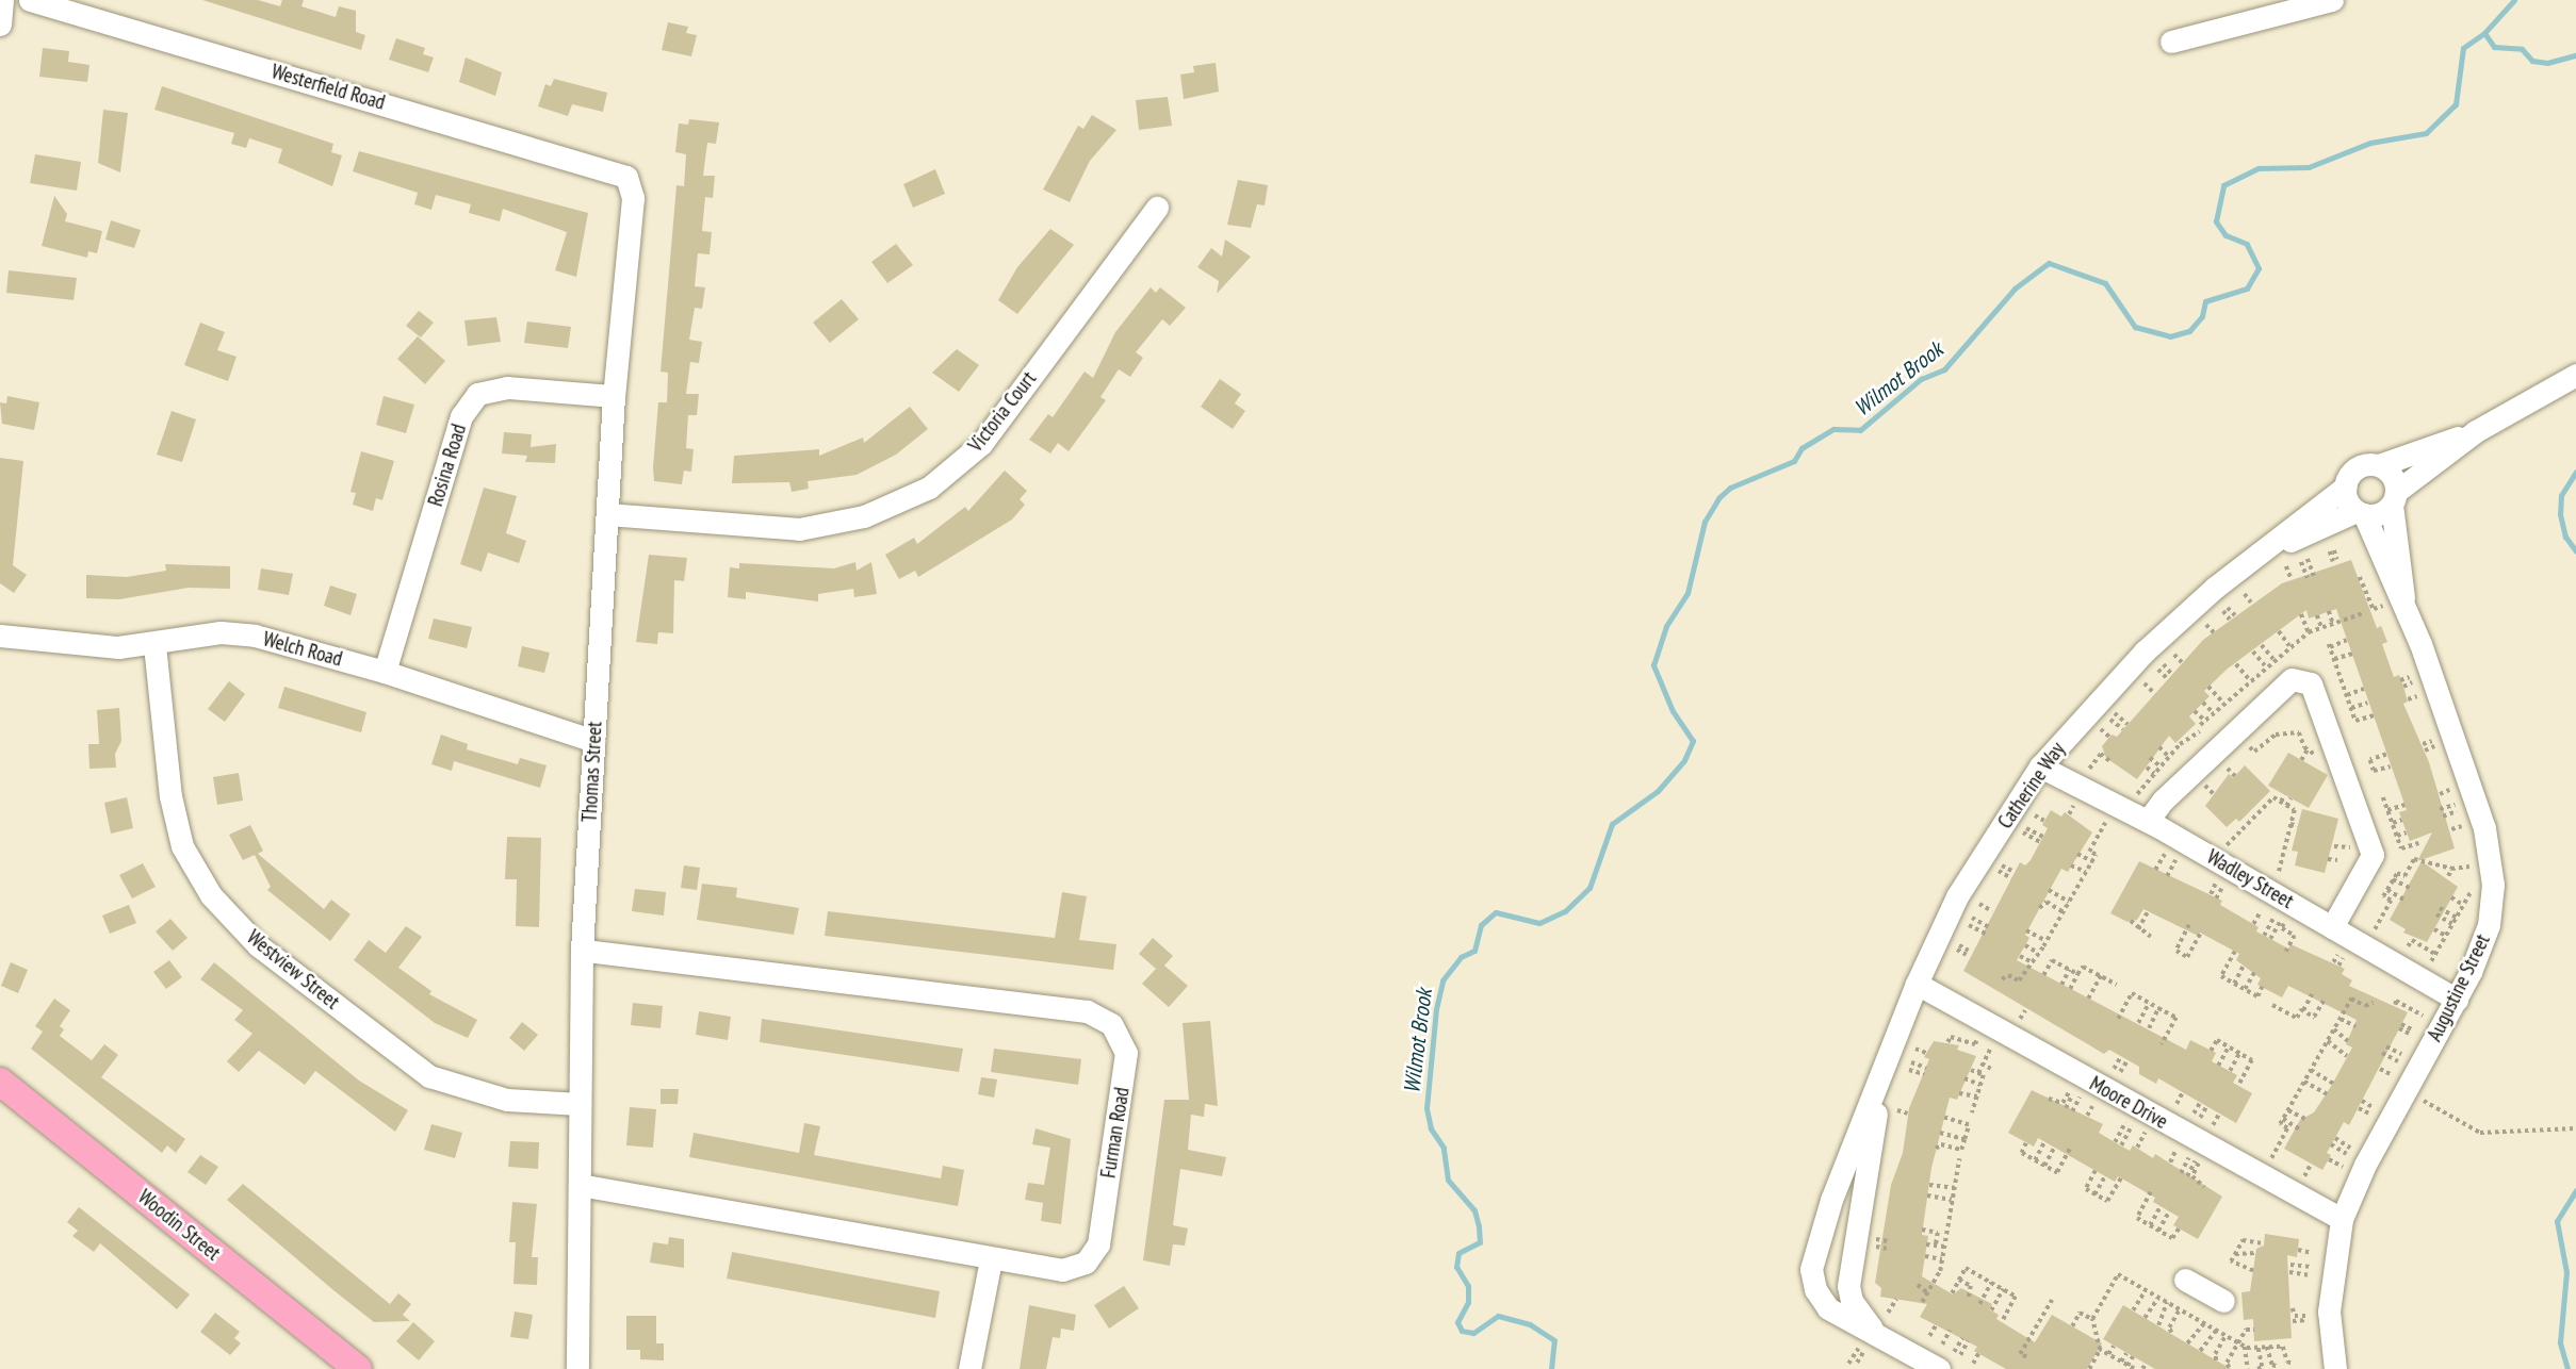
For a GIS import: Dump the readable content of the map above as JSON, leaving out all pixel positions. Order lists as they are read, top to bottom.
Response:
{
  "streets": {
    "main road": ["Woodin Street"],
    "street": [
      "Westerfield Road",
      "Victoria Court",
      "Rosina Road",
      "Welch Road",
      "Thomas Street",
      "Catherine Way",
      "Wadley Street",
      "Westview Street",
      "Augustine Street",
      "Moore Drive",
      "Furman Road"
    ]
  },
  "crossings": [
    ["Westerfield Road", "Thomas Street"],
    ["Victoria Court", "Thomas Street"],
    ["Rosina Road", "Welch Road"],
    ["Rosina Road", "Thomas Street"],
    ["Welch Road", "Thomas Street"],
    ["Welch Road", "Westview Street"],
    ["Thomas Street", "Westview Street"],
    ["Thomas Street", "Furman Road"],
    ["Catherine Way", "Wadley Street"],
    ["Catherine Way", "Augustine Street"],
    ["Catherine Way", "Moore Drive"],
    ["Wadley Street", "Augustine Street"],
    ["Augustine Street", "Moore Drive"]
  ],
  "water": ["Wilmot Brook"]
}
